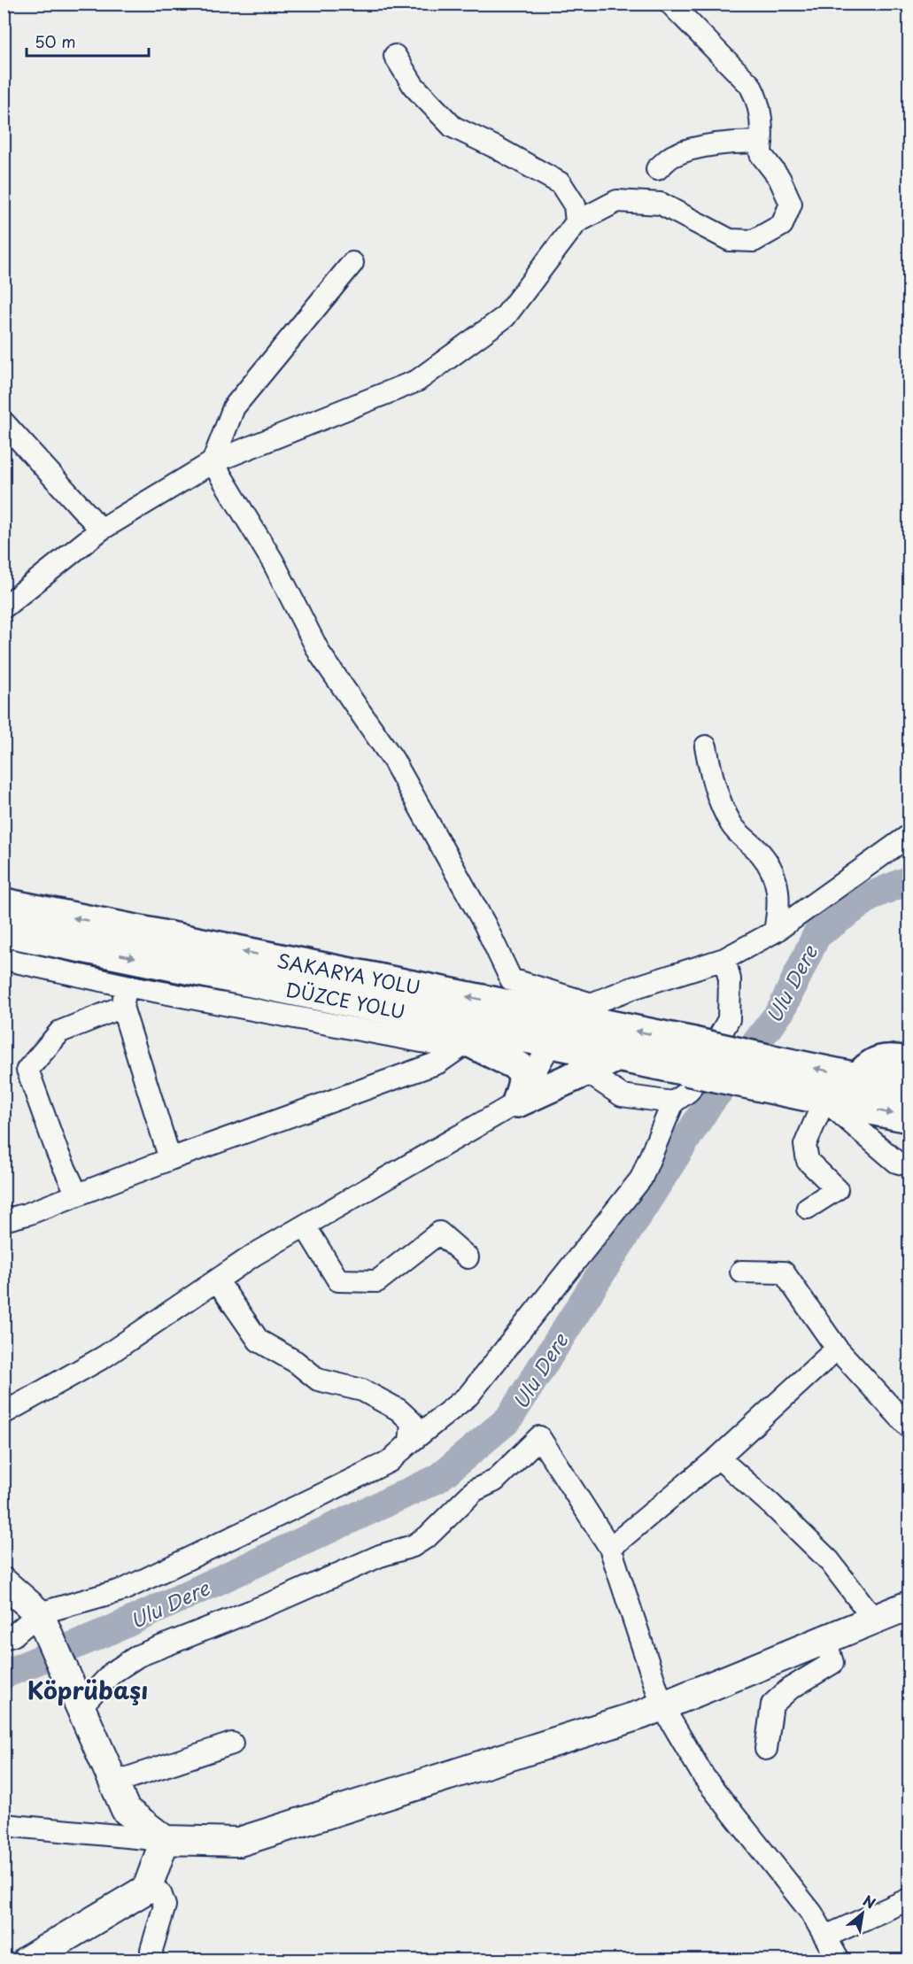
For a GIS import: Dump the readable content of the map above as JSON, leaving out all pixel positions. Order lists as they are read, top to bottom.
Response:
{
  "streets": {
    "highway": ["SAKARYA YOLU", "DÜZCE YOLU"]
  },
  "crossings": [
    ["SAKARYA YOLU", "DÜZCE YOLU"]
  ],
  "one_way": ["SAKARYA YOLU", "DÜZCE YOLU"],
  "districts": ["Köprübaşı"],
  "water": ["Ulu Dere"],
  "scale_bar": "50 m",
  "north": "top right"
}
